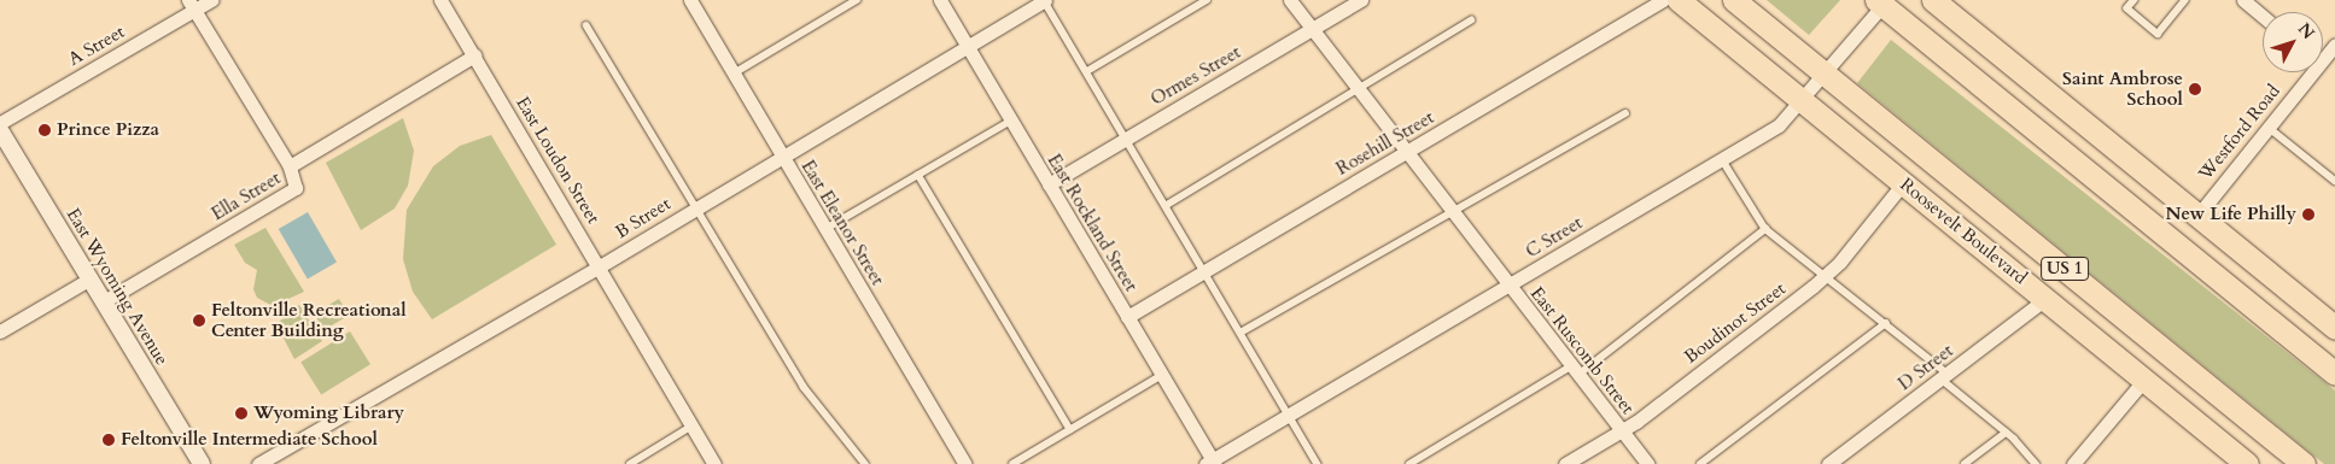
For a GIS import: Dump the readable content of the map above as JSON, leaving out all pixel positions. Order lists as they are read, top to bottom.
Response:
{
  "streets": {
    "highway": ["Roosevelt Boulevard", "US 1"],
    "street": [
      "A Street",
      "Ormes Street",
      "Westford Road",
      "Rosehill Street",
      "East Loudon Street",
      "Ella Street",
      "B Street",
      "East Eleanor Street",
      "East Rockland Street",
      "C Street",
      "East Wyoming Avenue",
      "Boudinot Street",
      "East Ruscomb Street",
      "D Street"
    ]
  },
  "crossings": [
    ["Ormes Street", "East Rockland Street"],
    ["Ormes Street", "East Ruscomb Street"],
    ["Rosehill Street", "East Rockland Street"],
    ["Rosehill Street", "East Ruscomb Street"],
    ["East Loudon Street", "Ella Street"],
    ["East Loudon Street", "B Street"],
    ["Ella Street", "East Wyoming Avenue"],
    ["B Street", "East Eleanor Street"],
    ["B Street", "East Rockland Street"],
    ["East Rockland Street", "C Street"],
    ["Roosevelt Boulevard", "C Street"],
    ["Roosevelt Boulevard", "Boudinot Street"],
    ["Roosevelt Boulevard", "D Street"],
    ["C Street", "East Ruscomb Street"],
    ["Boudinot Street", "East Ruscomb Street"]
  ],
  "places": [
    "Saint Ambrose School",
    "Prince Pizza",
    "New Life Philly",
    "Feltonville Recreational Center Building",
    "Wyoming Library",
    "Feltonville Intermediate School"
  ],
  "north": "top right"
}
